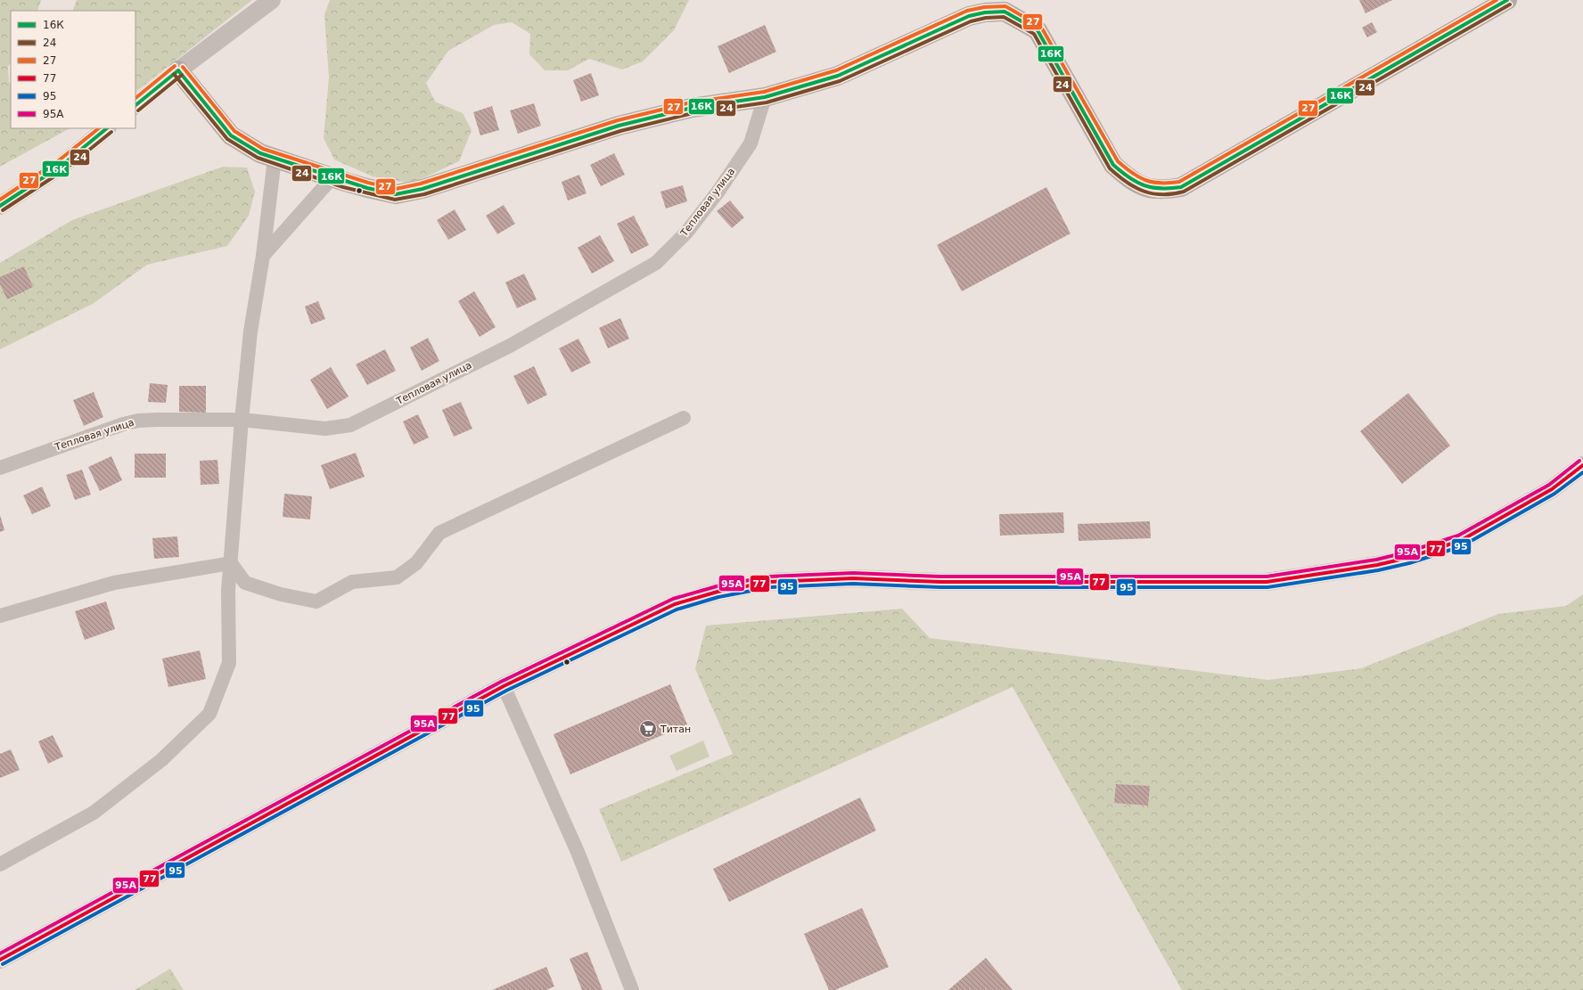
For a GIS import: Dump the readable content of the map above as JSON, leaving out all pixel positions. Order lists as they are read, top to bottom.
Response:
{
  "streets": {
    "street": ["Тепловая улица"]
  },
  "places": {
    "supermarket": ["Титан"]
  },
  "lines": [
    "transit line 16К",
    "transit line 27",
    "transit line 24",
    "transit line 95А",
    "transit line 77",
    "transit line 95"
  ],
  "legend": [
    "16К",
    "24",
    "27",
    "77",
    "95",
    "95А"
  ]
}
